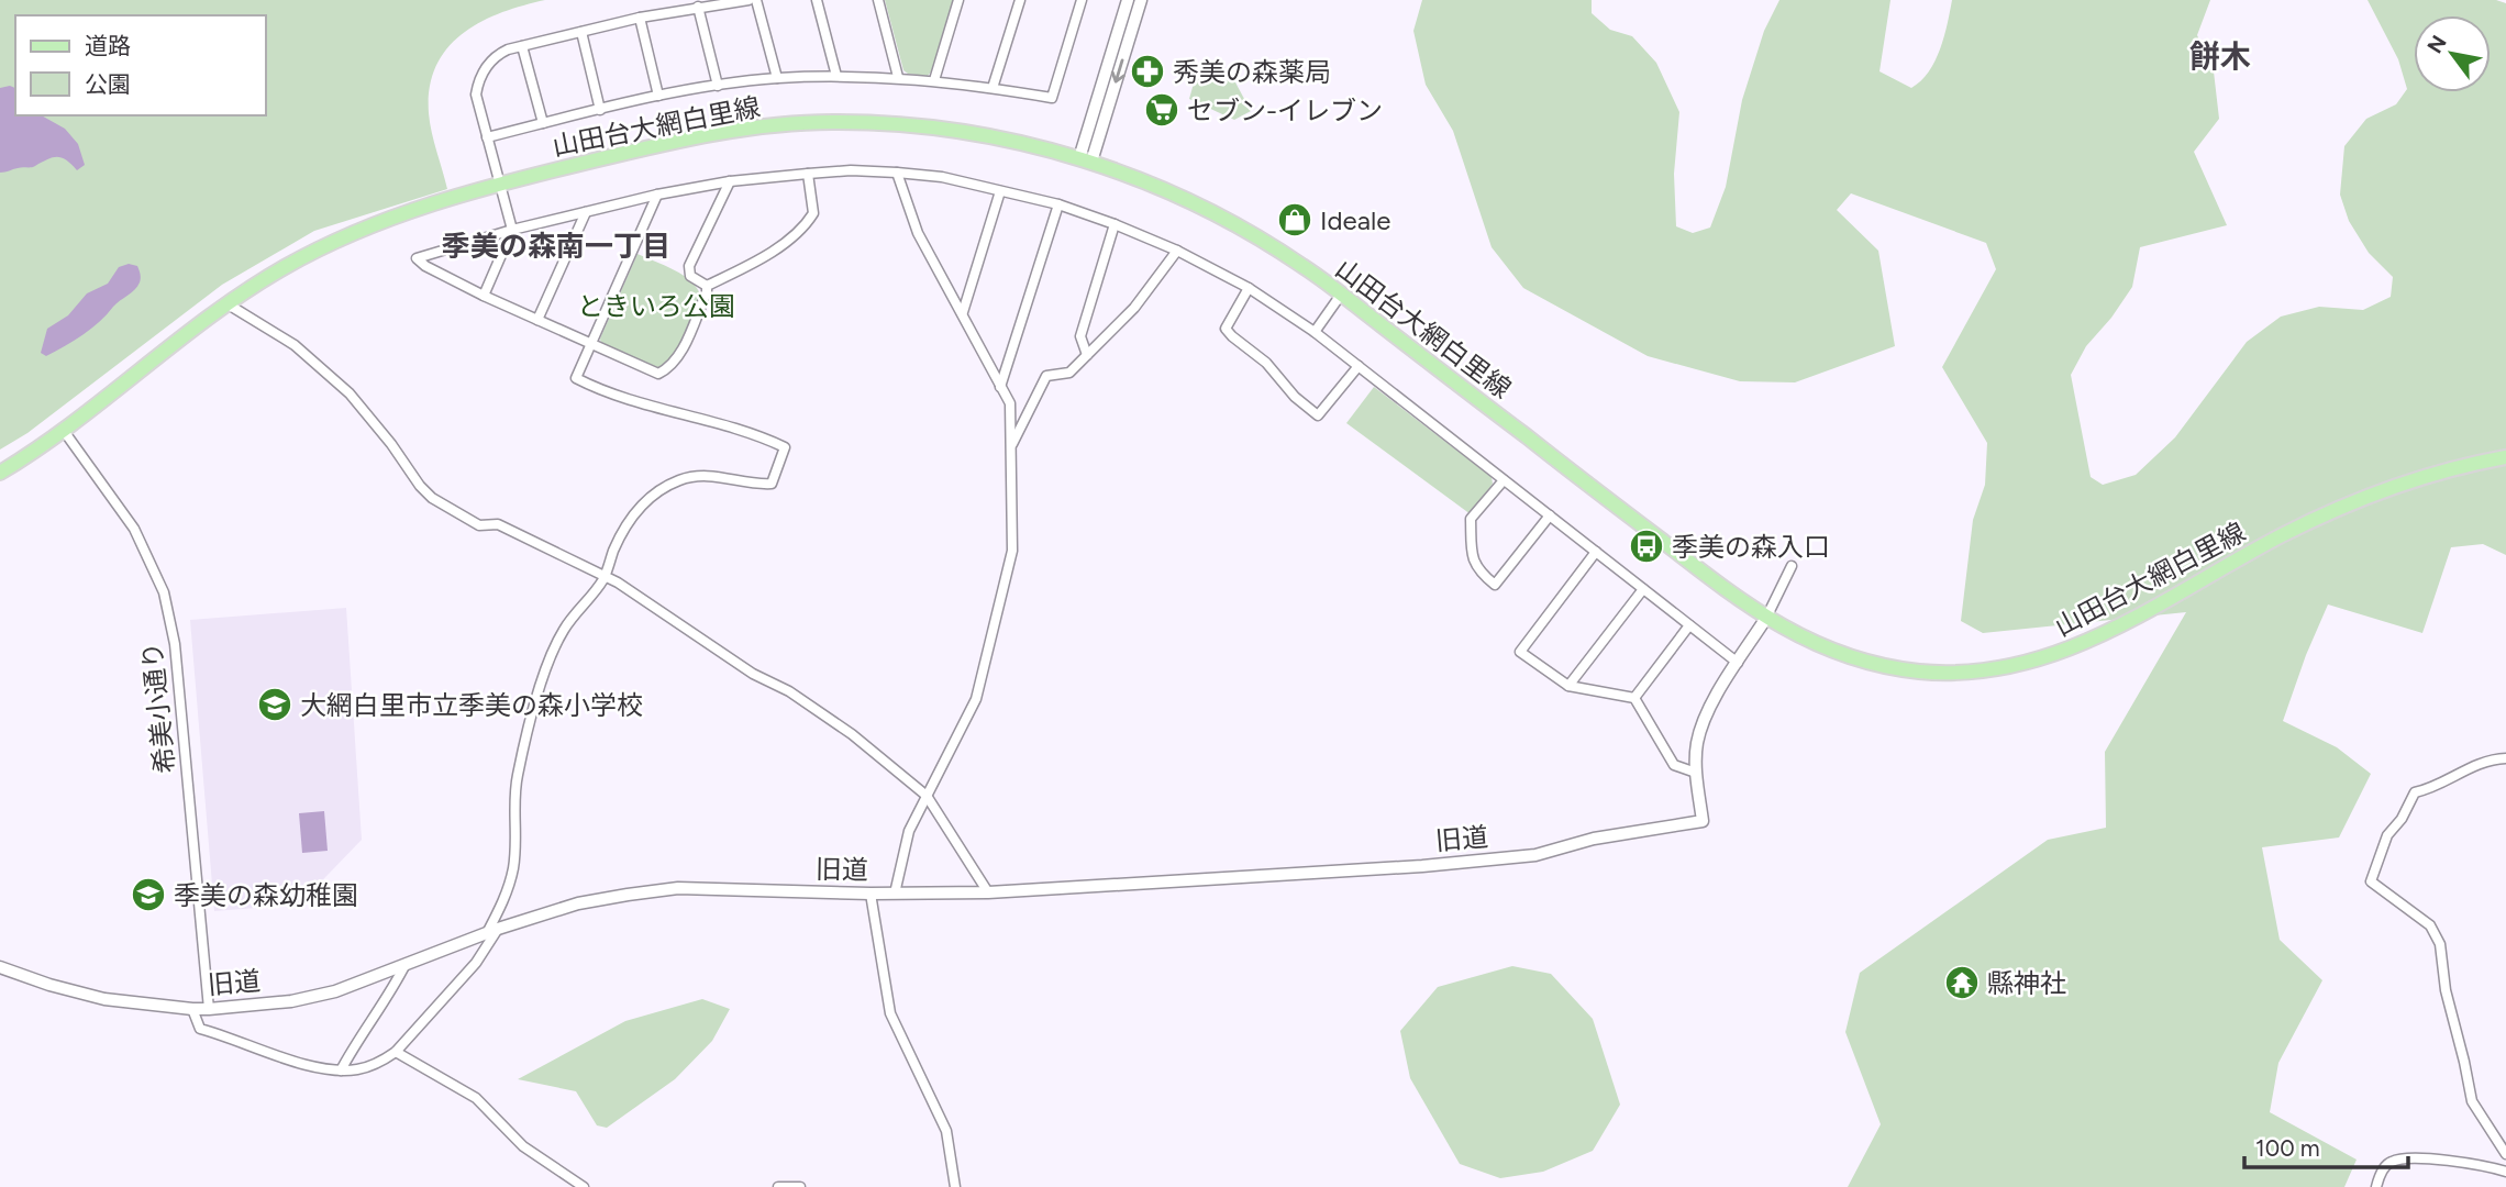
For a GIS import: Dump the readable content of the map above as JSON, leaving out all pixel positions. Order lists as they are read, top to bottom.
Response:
{
  "streets": {
    "main road": ["山田台大網白里線"],
    "street": ["希美小通り", "旧道"]
  },
  "crossings": [
    ["山田台大網白里線", "希美小通り"],
    ["希美小通り", "旧道"]
  ],
  "districts": ["餅木", "季美の森南一丁目"],
  "parks": ["ときいろ公園"],
  "places": {
    "pharmacy": ["秀美の森薬局"],
    "supermarket": ["セブン-イレブン"],
    "shop": ["Ideale"],
    "bus stop": ["季美の森入口"],
    "school or university": ["大網白里市立季美の森小学校", "季美の森幼稚園"],
    "temple": ["縣神社"]
  },
  "legend": ["道路", "公園"],
  "scale_bar": "100 m",
  "north": "top left"
}
